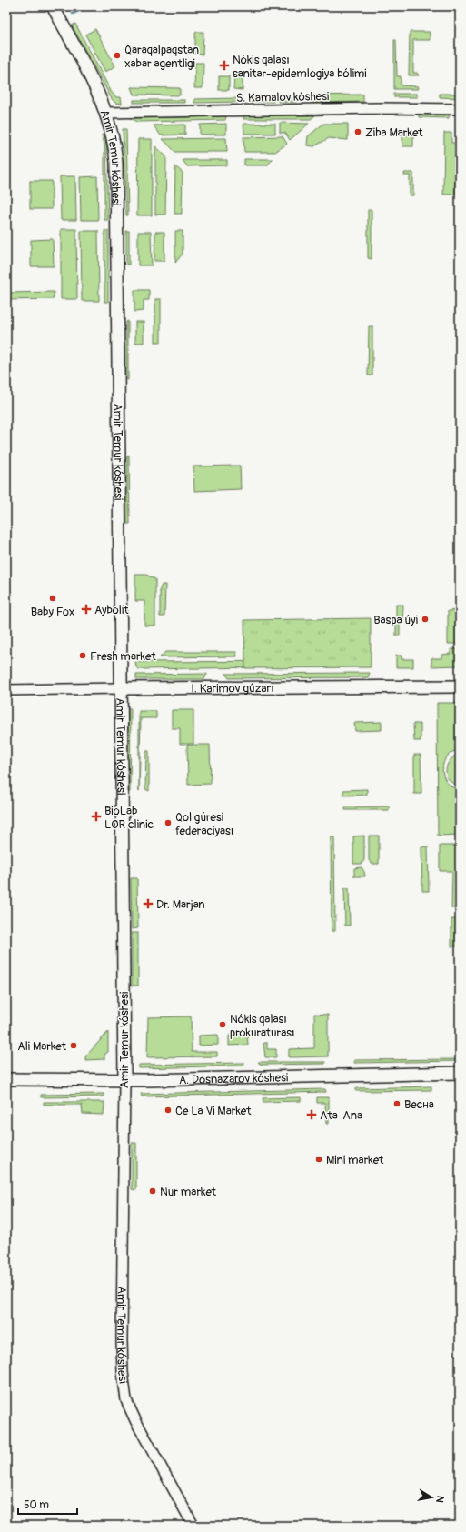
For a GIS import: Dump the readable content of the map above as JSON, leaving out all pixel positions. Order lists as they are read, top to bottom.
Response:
{
  "streets": {
    "main road": ["Amir Temur kóshesi", "I. Karimov gúzarı", "A. Dosnazarov kóshesi"],
    "street": ["S. Kamalov kóshesi"]
  },
  "crossings": [
    ["S. Kamalov kóshesi", "Amir Temur kóshesi"],
    ["Amir Temur kóshesi", "I. Karimov gúzarı"],
    ["Amir Temur kóshesi", "A. Dosnazarov kóshesi"]
  ],
  "places": {
    "other": [
      "Qaraqalpaqstan xabar agentligi",
      "Ziba Market",
      "Baby Fox",
      "Baspa úyi",
      "Fresh market",
      "Qol gúresi federaciyası",
      "Nókis qalası prokuraturası",
      "Ali Market",
      "Весна",
      "Ce La Vi Market",
      "Mini market",
      "Nur market"
    ],
    "health": [
      "Nókis qalası sanitar-epidemlogiya bólimi",
      "Aybolit",
      "BioLab LOR clinic",
      "Dr. Marjan",
      "Ata-Ana"
    ]
  },
  "scale_bar": "50 m",
  "north": "right"
}
